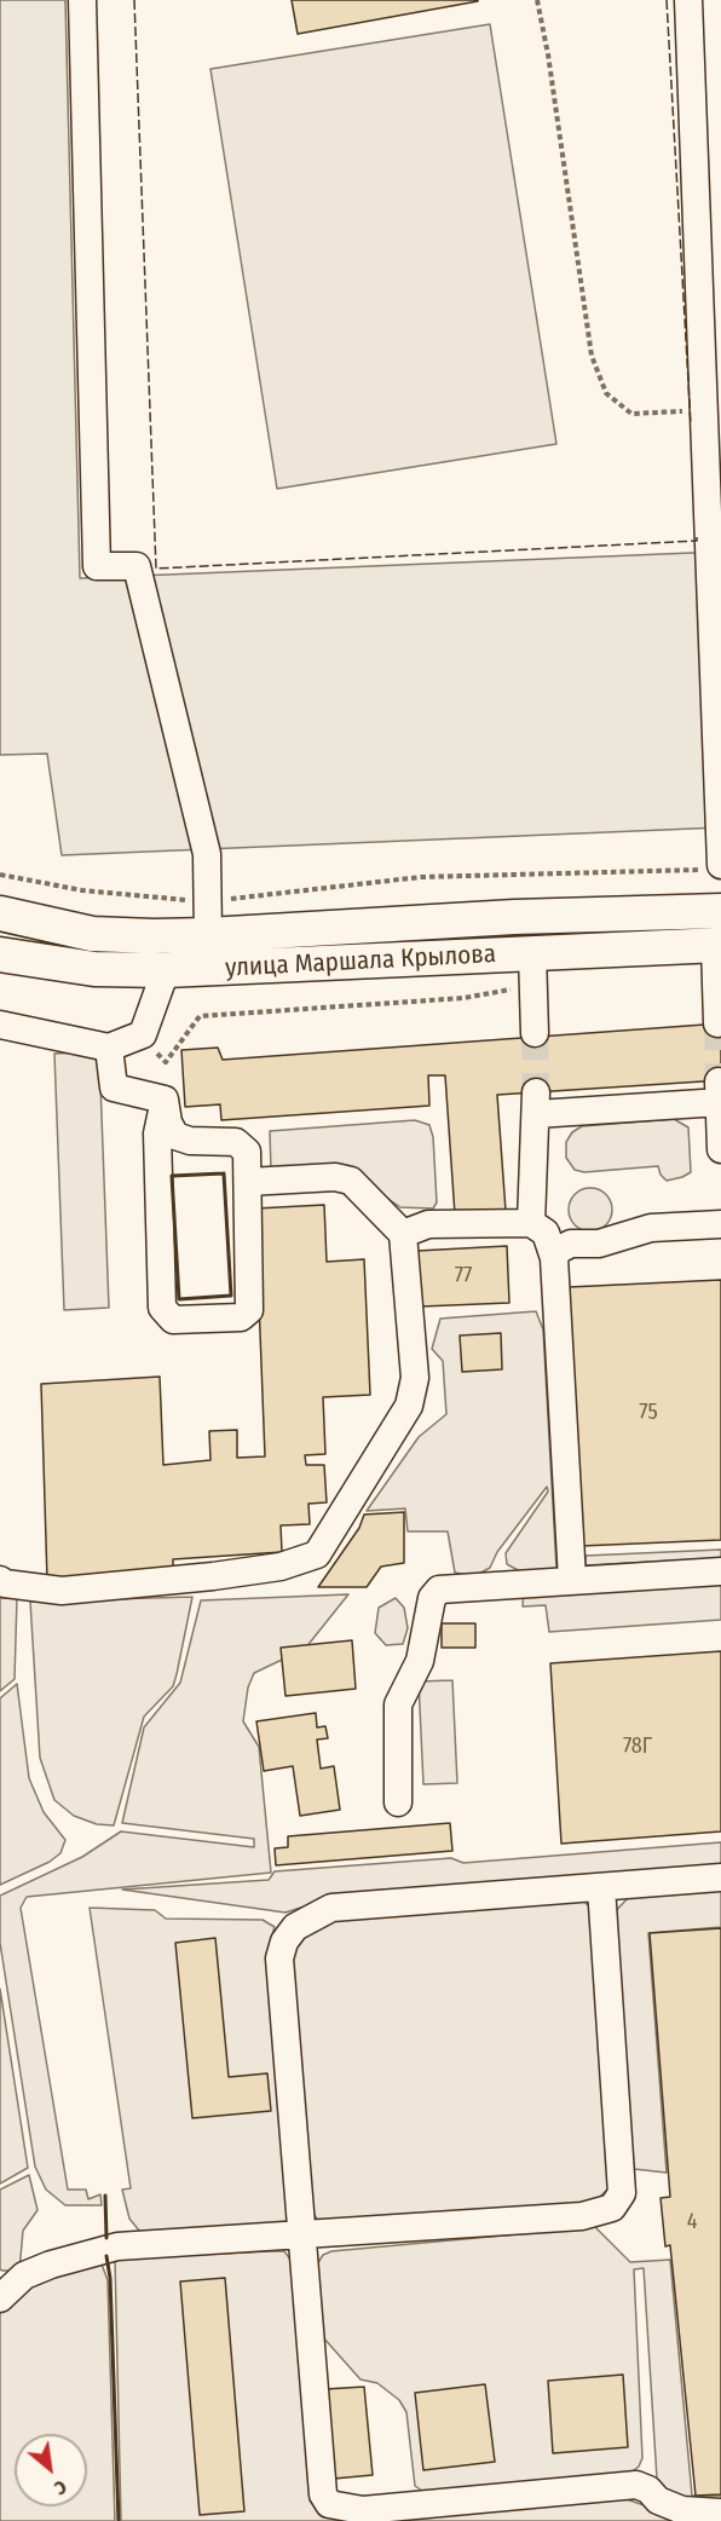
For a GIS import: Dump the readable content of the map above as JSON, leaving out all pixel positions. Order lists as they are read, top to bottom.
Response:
{
  "streets": {
    "main road": ["улица Маршала Крылова"]
  },
  "house_numbers": [
    "77",
    "75",
    "78Г",
    "4"
  ],
  "north": "bottom right"
}
